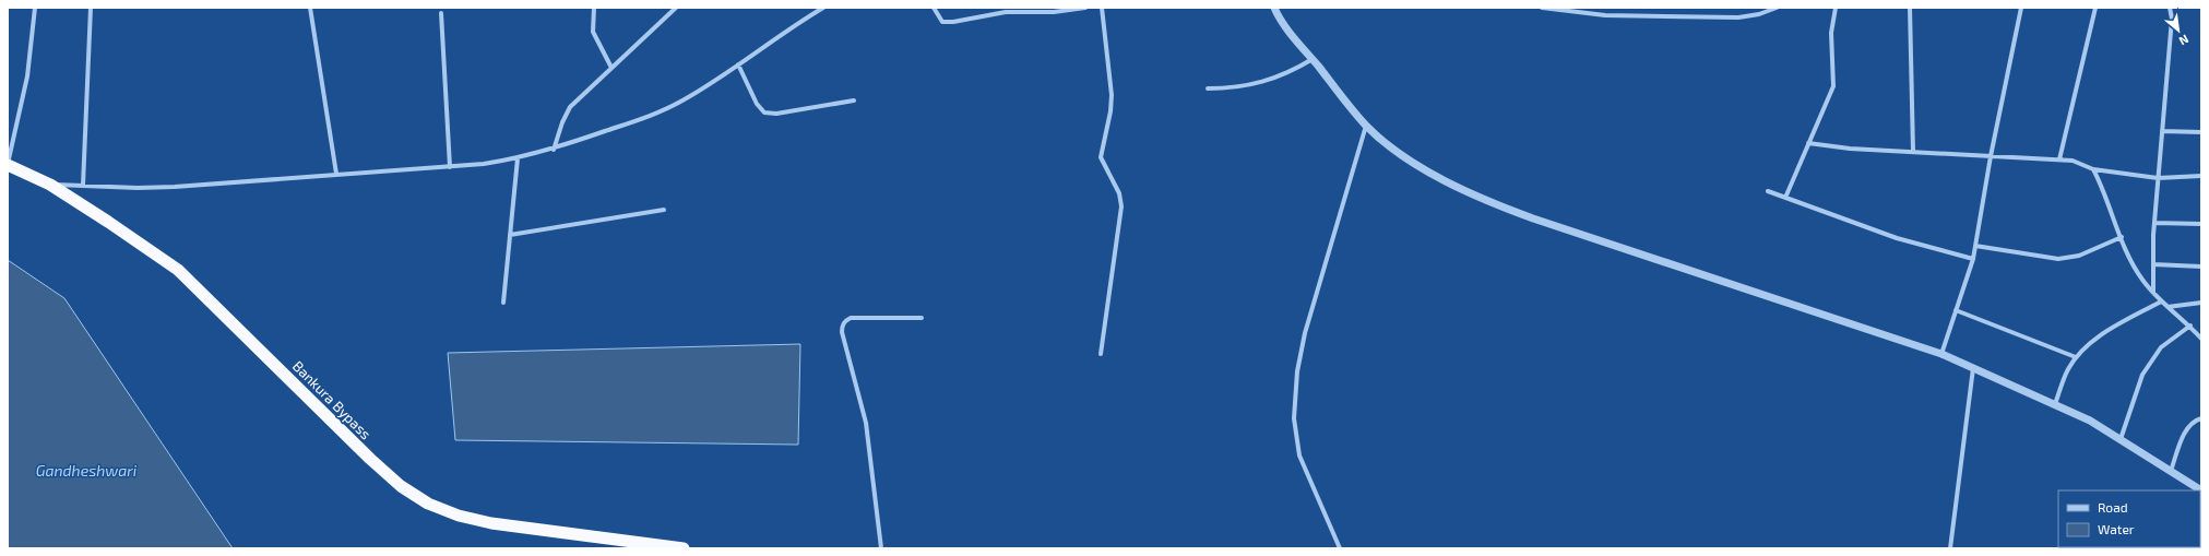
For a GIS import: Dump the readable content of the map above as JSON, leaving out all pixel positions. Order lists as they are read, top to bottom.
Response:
{
  "streets": {
    "highway": ["Bankura Bypass"]
  },
  "water": ["Gandheshwari"],
  "legend": ["Road", "Water"],
  "north": "bottom right"
}
